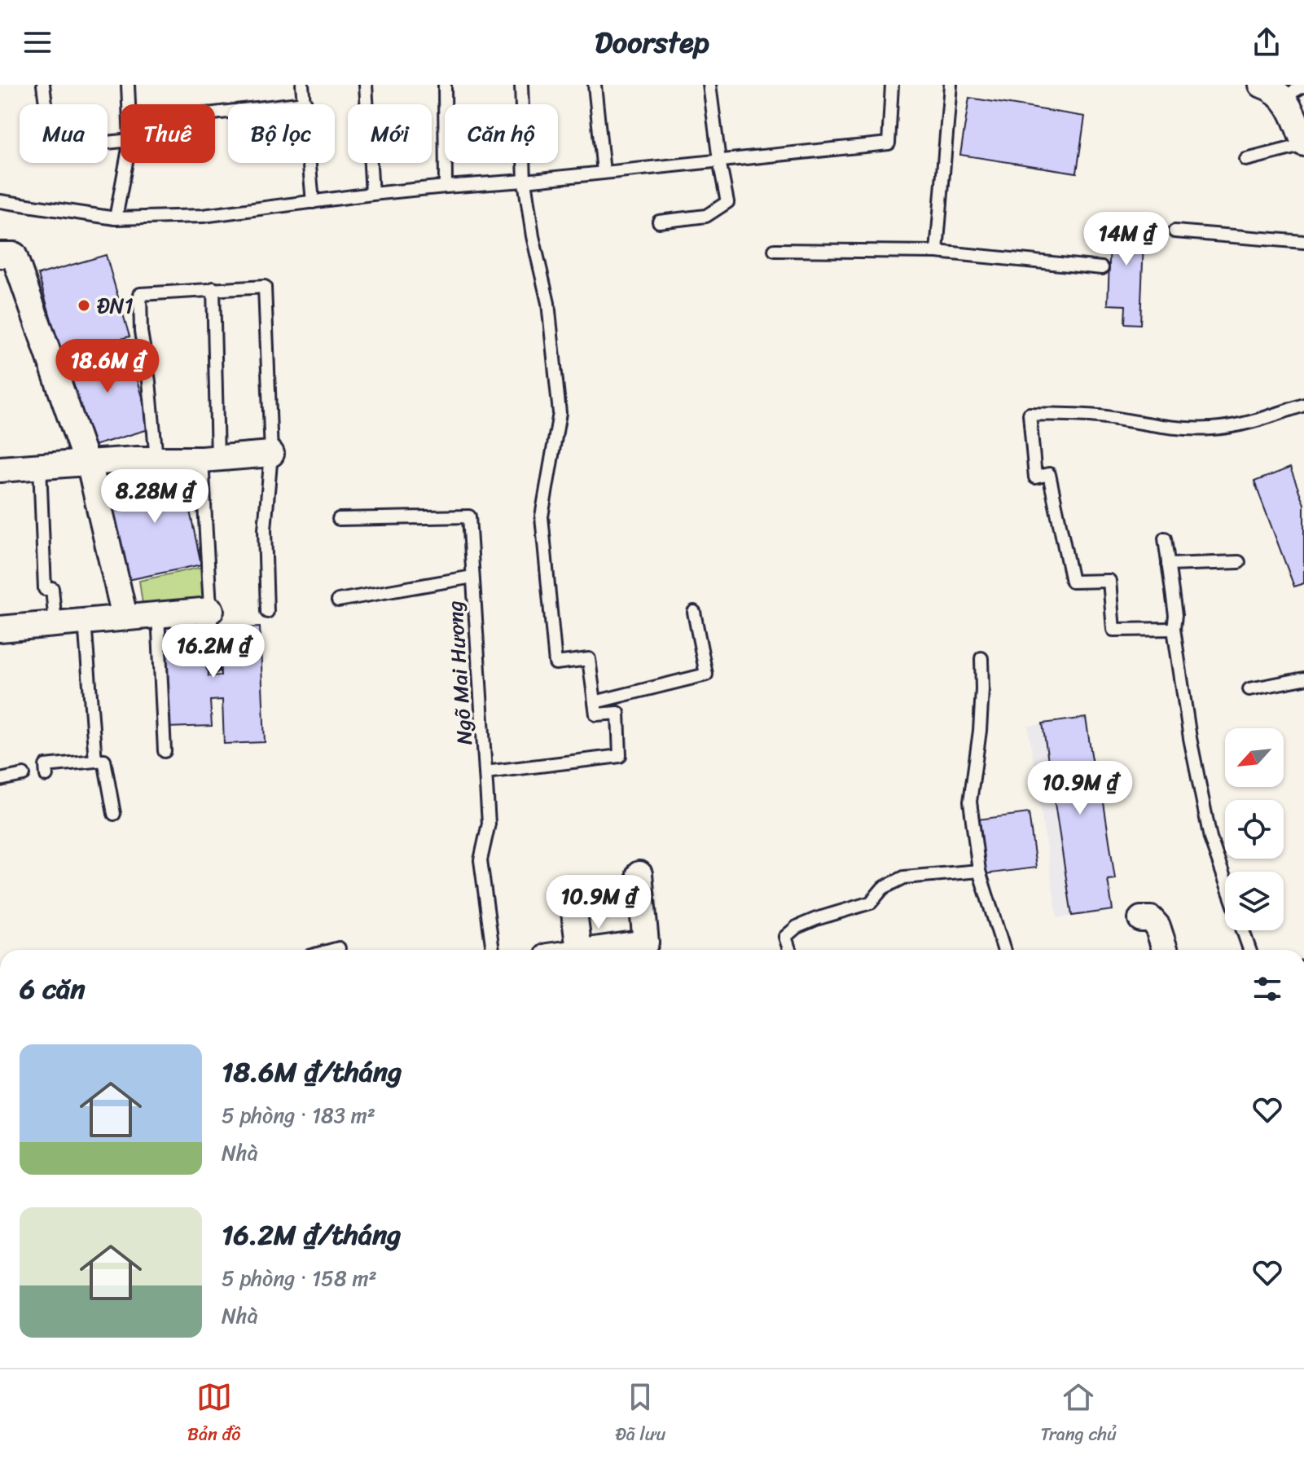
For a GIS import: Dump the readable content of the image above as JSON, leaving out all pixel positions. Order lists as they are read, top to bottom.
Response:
{
  "streets": {
    "lane": ["Ngõ Mai Hương"]
  },
  "places": ["ĐN1"],
  "north": "bottom left",
  "page": {
    "header": "Doorstep",
    "chip": [
      "Mua",
      "Thuê",
      "Bộ lọc",
      "Mới",
      "Căn hộ"
    ],
    "price": [
      "14M ₫",
      "18.6M ₫",
      "8.28M ₫",
      "16.2M ₫",
      "10.9M ₫",
      "10.9M ₫"
    ],
    "heading": "6 căn",
    "list": [
      {
        "name": "18.6M ₫/tháng",
        "note": "5 phòng · 183 m² · Nhà"
      },
      {
        "name": "16.2M ₫/tháng",
        "note": "5 phòng · 158 m² · Nhà"
      }
    ],
    "tabs": ["Bản đồ", "Đã lưu", "Trang chủ"]
  }
}
